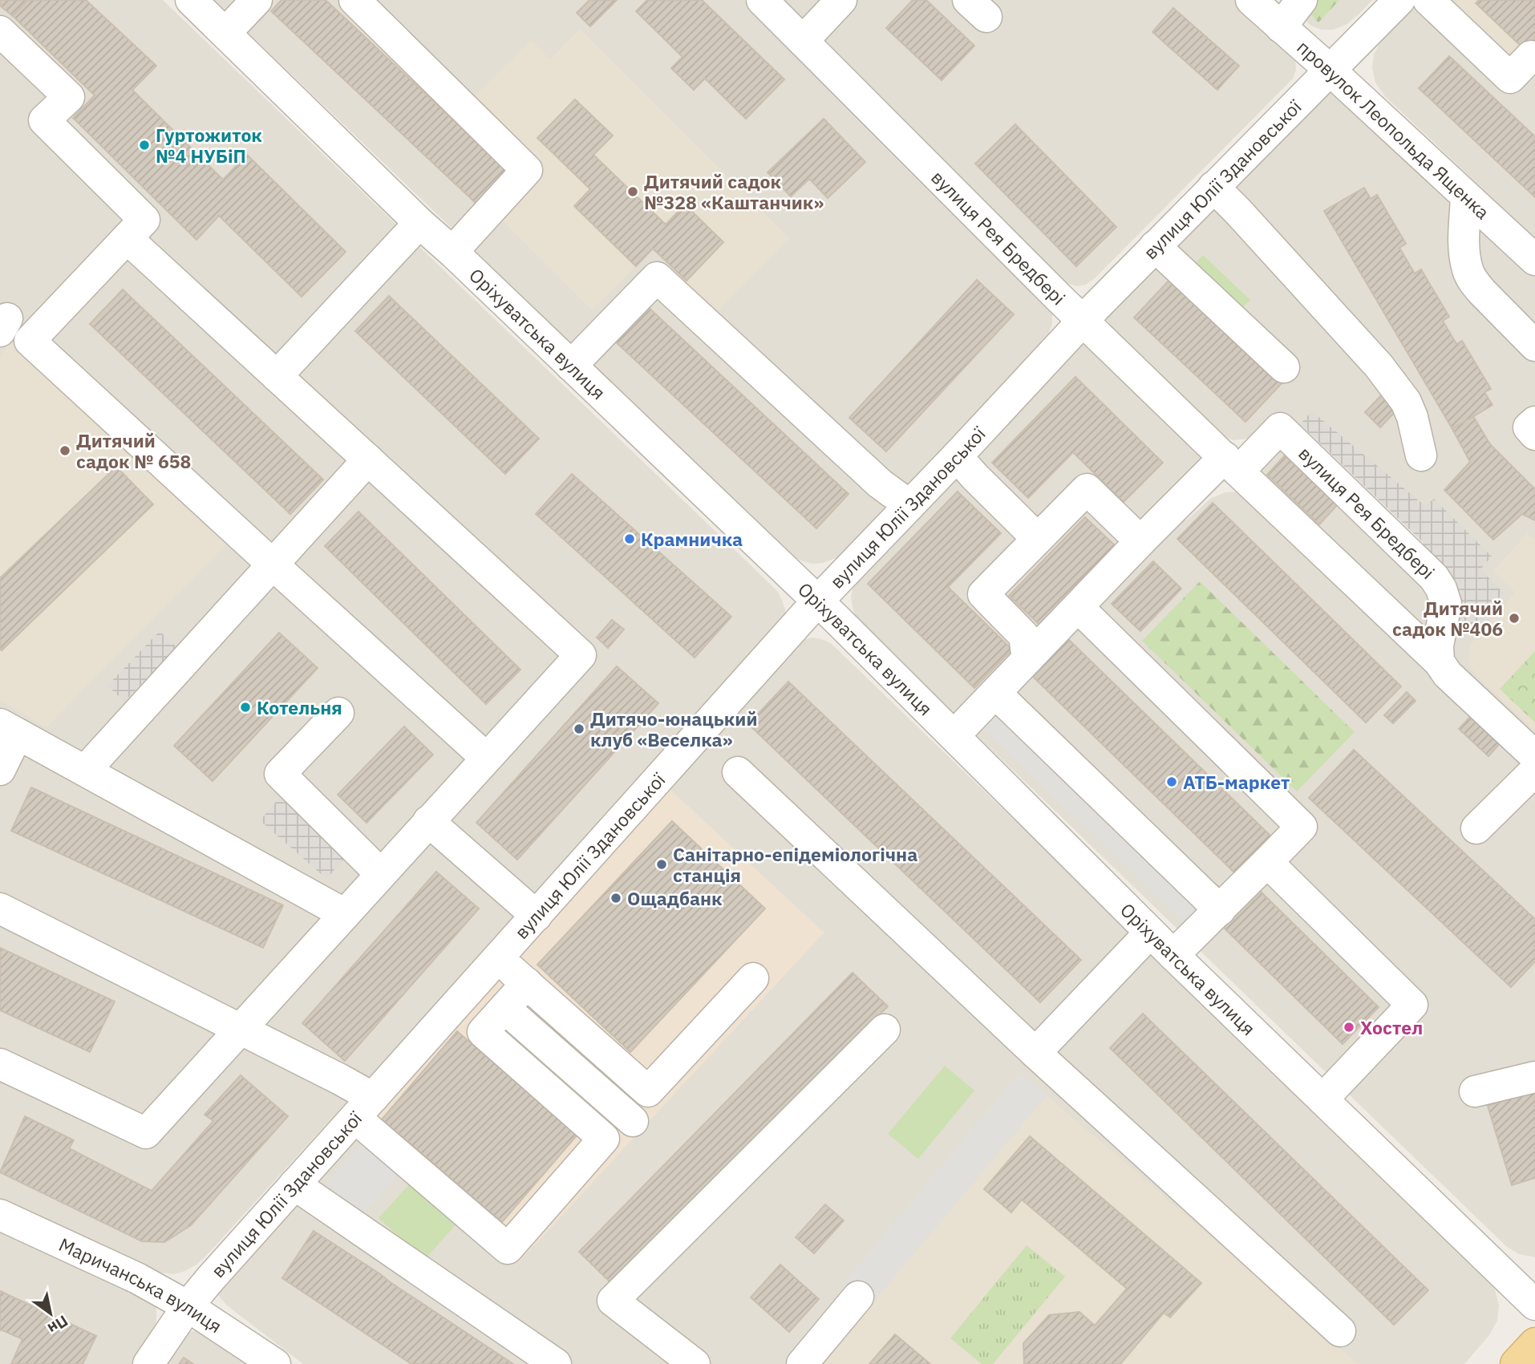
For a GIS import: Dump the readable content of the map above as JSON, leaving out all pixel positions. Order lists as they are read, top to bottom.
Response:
{
  "streets": {
    "street": [
      "провулок Леопольда Ященка",
      "вулиця Юлії Здановської",
      "вулиця Рея Бредбері",
      "Оріхуватська вулиця",
      "Маричанська вулиця"
    ]
  },
  "crossings": [
    ["провулок Леопольда Ященка", "вулиця Юлії Здановської"],
    ["вулиця Юлії Здановської", "вулиця Рея Бредбері"],
    ["вулиця Юлії Здановської", "Оріхуватська вулиця"],
    ["вулиця Юлії Здановської", "Маричанська вулиця"]
  ],
  "places": [
    "Гуртожиток №4 НУБіП",
    "Дитячий садок №328 «Каштанчик»",
    "Дитячий садок № 658",
    "Крамничка",
    "Дитячий садок №406",
    "Котельня",
    "Дитячо-юнацький клуб «Веселка»",
    "АТБ-маркет",
    "Санітарно-епідеміологічна станція",
    "Ощадбанк",
    "Хостел"
  ],
  "north": "bottom right"
}
